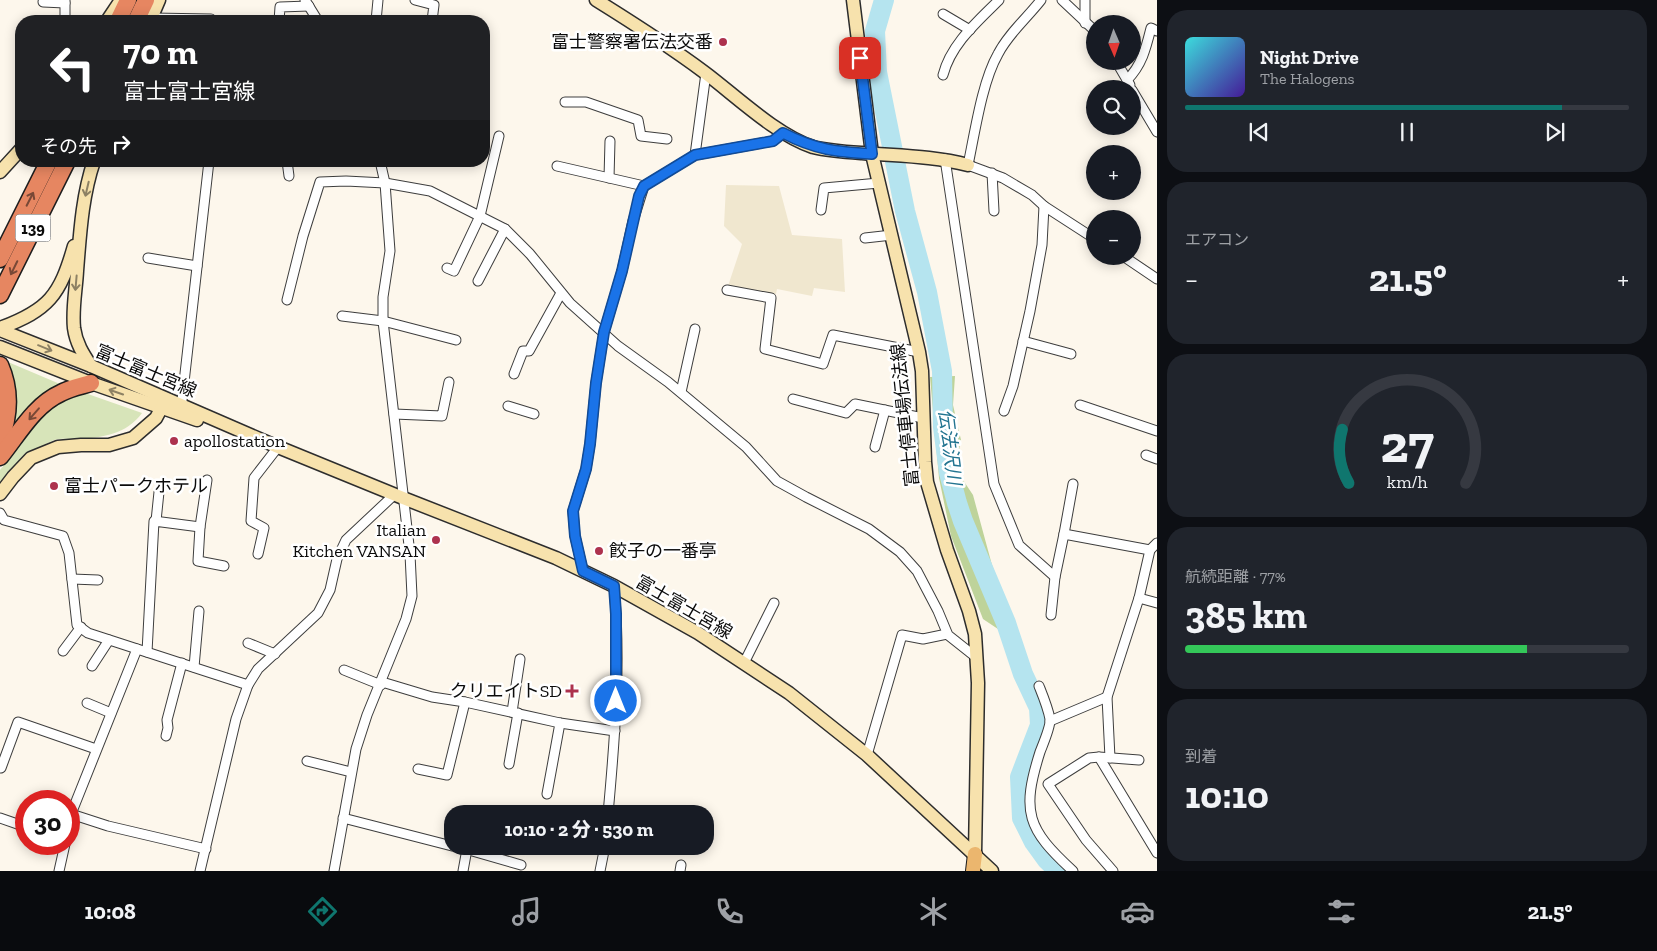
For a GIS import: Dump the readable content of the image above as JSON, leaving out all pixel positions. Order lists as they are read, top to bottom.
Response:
{
  "streets": {
    "highway": ["139"],
    "main road": ["富士富士宮線", "富士停車場伝法線"]
  },
  "crossings": [
    ["富士富士宮線", "富士停車場伝法線"]
  ],
  "water": ["伝法沢川"],
  "places": {
    "other": [
      "富士警察署伝法交番",
      "apollostation",
      "富士パークホテル",
      "Italian Kitchen VANSAN",
      "餃子の一番亭"
    ],
    "health": ["クリエイトSD"]
  },
  "north": "bottom",
  "page": {
    "map_buttons": ["+", "−"],
    "turn": ["70 m", "富士富士宮線"],
    "song": ["Night Drive", "The Halogens"],
    "then": "その先",
    "tile": [
      "エアコン",
      ["航続距離 · 77%", "385 km"],
      ["到着", "10:10"]
    ],
    "heat": ["−", "21.5°", "+"],
    "limit": "30",
    "trip": "10:10 · 2 分 · 530 m",
    "tabs": ["10:08", "21.5°"],
    "gauge": ["27", "km/h"]
  }
}
